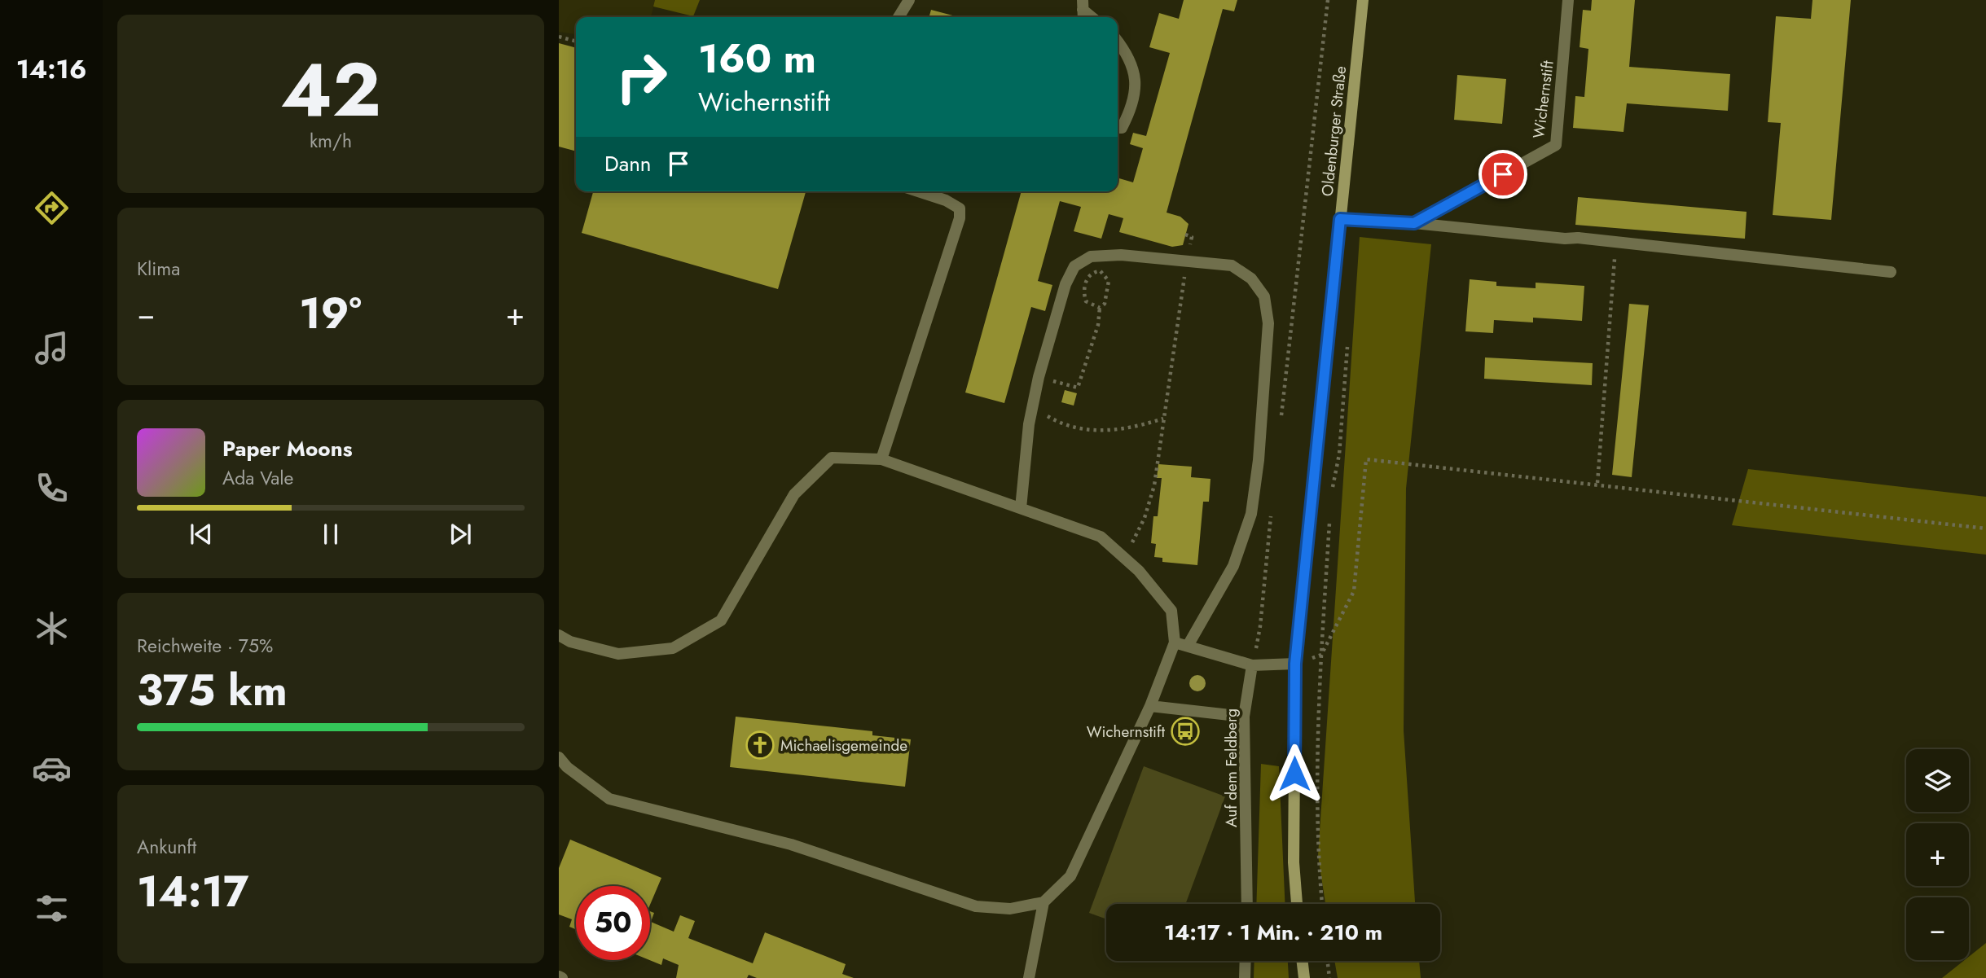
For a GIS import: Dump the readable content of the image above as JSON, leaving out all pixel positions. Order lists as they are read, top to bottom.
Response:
{
  "streets": {
    "main road": ["Oldenburger Straße"],
    "street": ["Wichernstift", "Auf dem Feldberg"]
  },
  "places": {
    "bus stop": ["Wichernstift"],
    "church": ["Michaelisgemeinde"]
  },
  "page": {
    "tabs": "14:16",
    "tile": [
      ["42", "km/h"],
      "Klima",
      ["Reichweite · 75%", "375 km"],
      ["Ankunft", "14:17"]
    ],
    "turn": ["160 m", "Wichernstift"],
    "then": "Dann",
    "heat": ["−", "19°", "+"],
    "song": ["Paper Moons", "Ada Vale"],
    "map_buttons": ["+", "−"],
    "limit": "50",
    "trip": "14:17 · 1 Min. · 210 m"
  }
}
